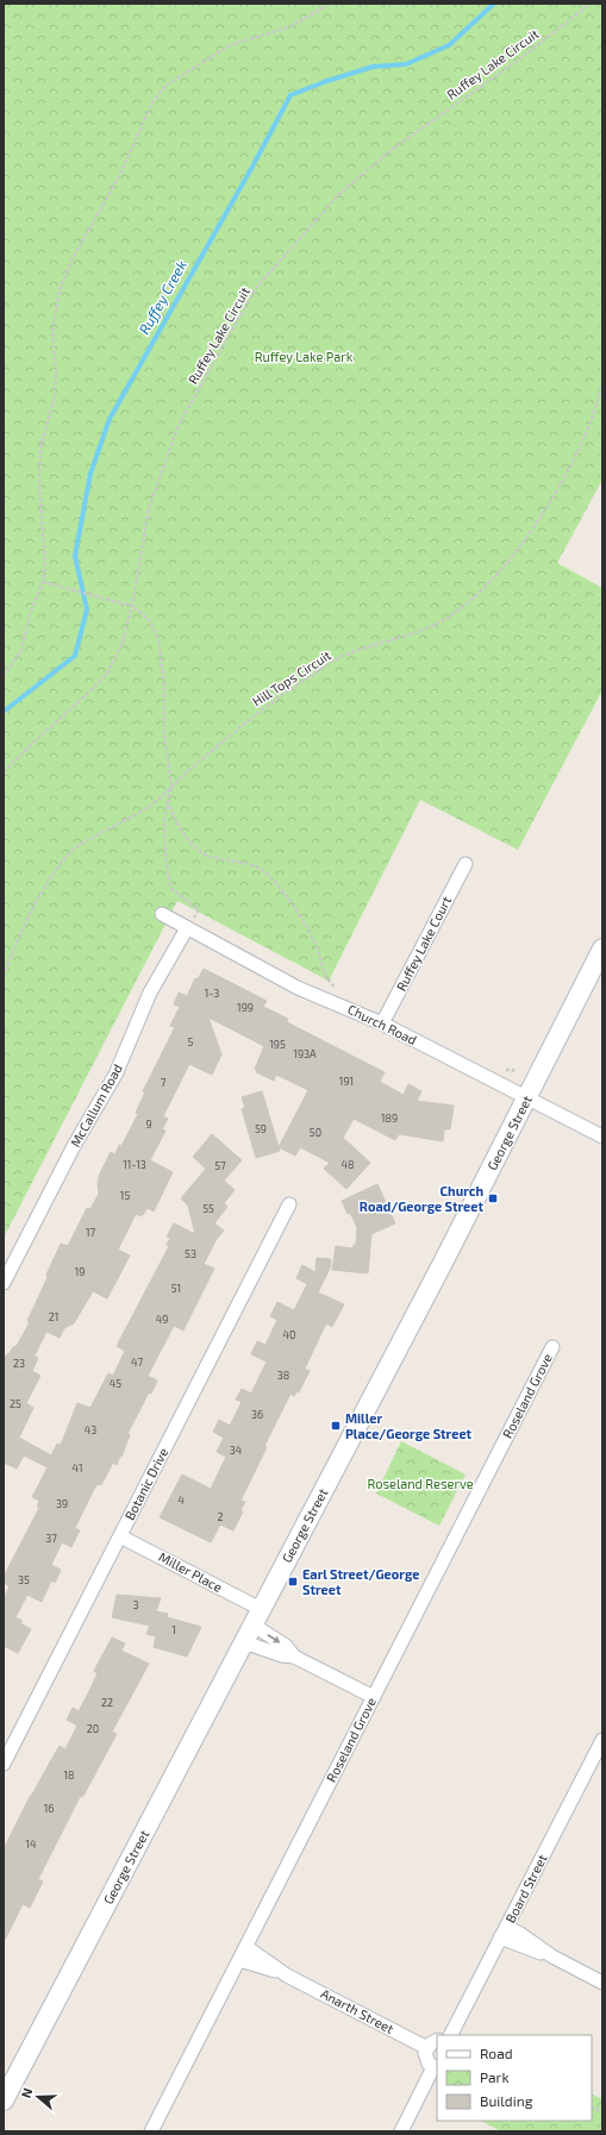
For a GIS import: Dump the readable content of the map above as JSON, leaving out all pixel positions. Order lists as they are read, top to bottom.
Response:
{
  "streets": {
    "main road": ["George Street"],
    "street": [
      "Ruffey Lake Court",
      "Church Road",
      "McCallum Road",
      "Roseland Grove",
      "Botanic Drive",
      "Miller Place",
      "Board Street",
      "Anarth Street"
    ],
    "path": ["Ruffey Lake Circuit", "Hill Tops Circuit"]
  },
  "crossings": [
    ["Ruffey Lake Court", "Church Road"],
    ["Church Road", "McCallum Road"],
    ["Church Road", "George Street"],
    ["George Street", "Miller Place"],
    ["Roseland Grove", "Anarth Street"],
    ["Botanic Drive", "Miller Place"]
  ],
  "water": ["Ruffey Creek"],
  "parks": ["Ruffey Lake Park", "Roseland Reserve"],
  "places": {
    "transit": ["Church Road/George Street", "Miller Place/George Street", "Earl Street/George Street"]
  },
  "house_numbers": [
    "1-3",
    "199",
    "5",
    "195",
    "193A",
    "191",
    "7",
    "189",
    "9",
    "59",
    "50",
    "11-13",
    "48",
    "57",
    "15",
    "55",
    "17",
    "53",
    "19",
    "51",
    "21",
    "49",
    "40",
    "47",
    "23",
    "38",
    "45",
    "25",
    "36",
    "43",
    "34",
    "41",
    "4",
    "39",
    "2",
    "37",
    "35",
    "3",
    "1",
    "22",
    "20",
    "18",
    "16",
    "14"
  ],
  "legend": ["Road", "Park", "Building"],
  "north": "left"
}
